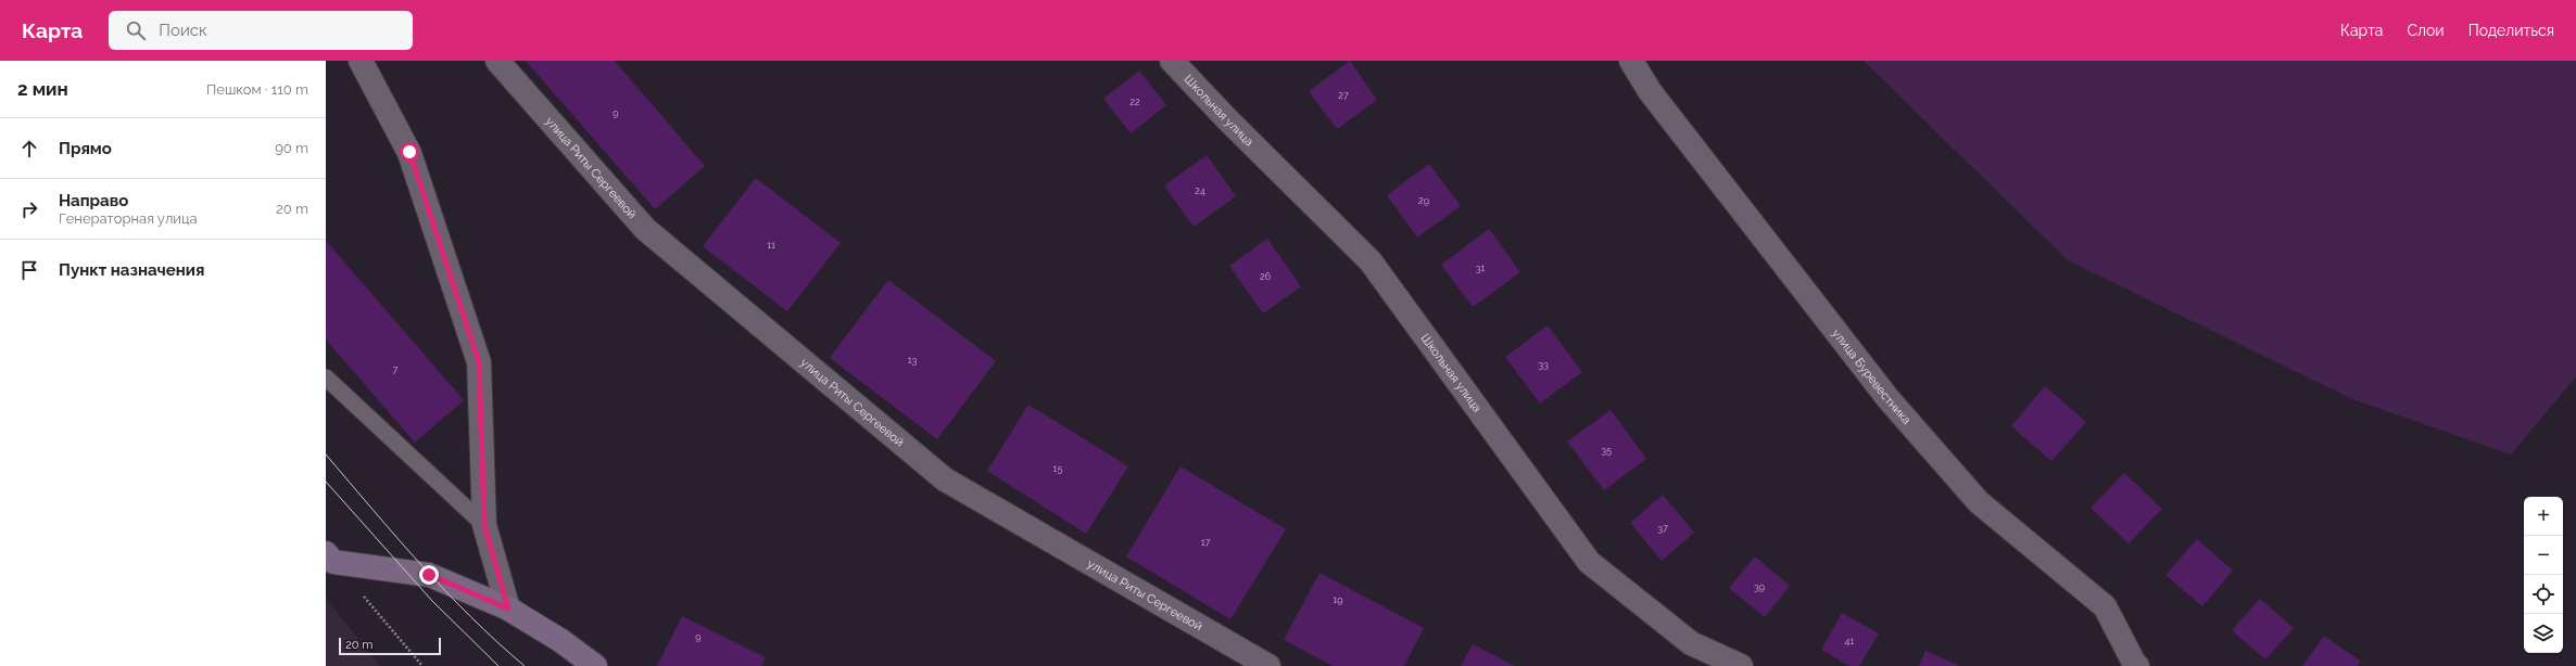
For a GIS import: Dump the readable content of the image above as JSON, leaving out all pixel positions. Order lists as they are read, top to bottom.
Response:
{
  "streets": {
    "street": ["Школьная улица", "улица Риты Сергеевой", "улица Буревестника"]
  },
  "house_numbers": [
    "27",
    "22",
    "9",
    "24",
    "29",
    "11",
    "31",
    "26",
    "13",
    "33",
    "7",
    "35",
    "15",
    "37",
    "17",
    "39",
    "19",
    "9",
    "41"
  ],
  "scale_bar": "20 m",
  "page": {
    "header": "Карта",
    "search": "Поиск",
    "nav": ["Карта", "Слои", "Поделиться"],
    "heading": ["2 мин", "Пешком · 110 m"],
    "list": [
      ["Прямо", "90 m"],
      ["Направо", "Генераторная улица", "20 m"],
      "Пункт назначения"
    ],
    "map_buttons": ["+", "−"],
    "scale": "20 m"
  }
}
